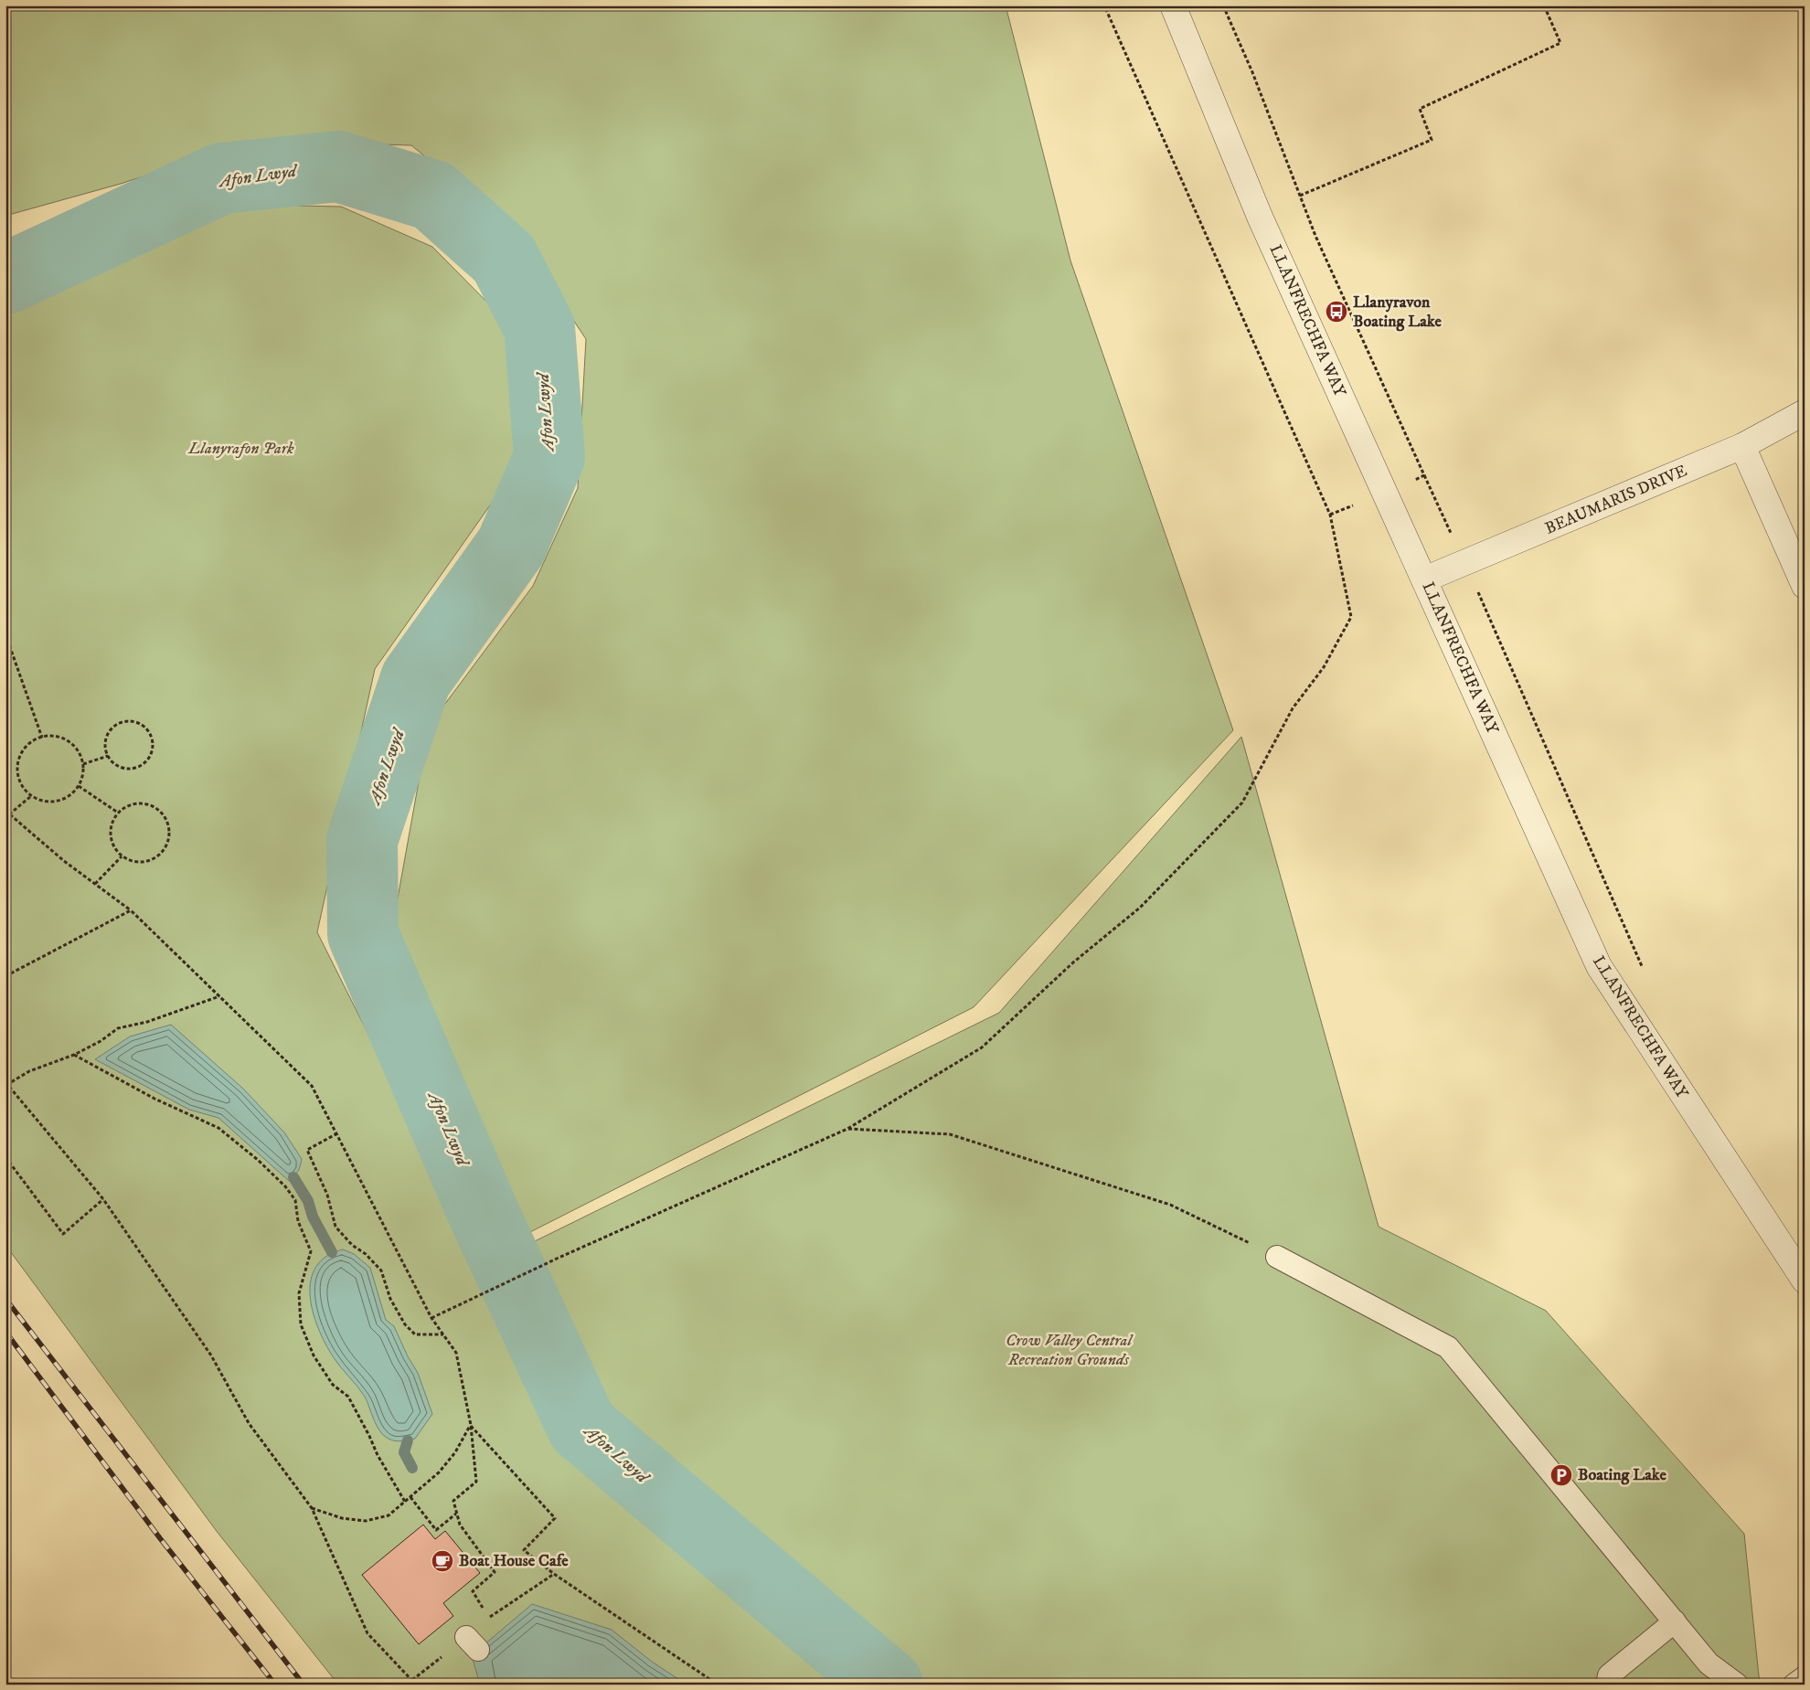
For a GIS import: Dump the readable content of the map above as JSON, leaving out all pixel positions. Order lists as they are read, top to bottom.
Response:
{
  "streets": {
    "street": ["LLANFRECHFA WAY", "BEAUMARIS DRIVE"]
  },
  "crossings": [
    ["LLANFRECHFA WAY", "BEAUMARIS DRIVE"]
  ],
  "water": ["Afon Lwyd"],
  "parks": ["Llanyrafon Park", "Crow Valley Central Recreation Grounds"],
  "places": {
    "bus stop": ["Llanyravon Boating Lake"],
    "parking": ["Boating Lake"],
    "cafe": ["Boat House Cafe"]
  }
}
